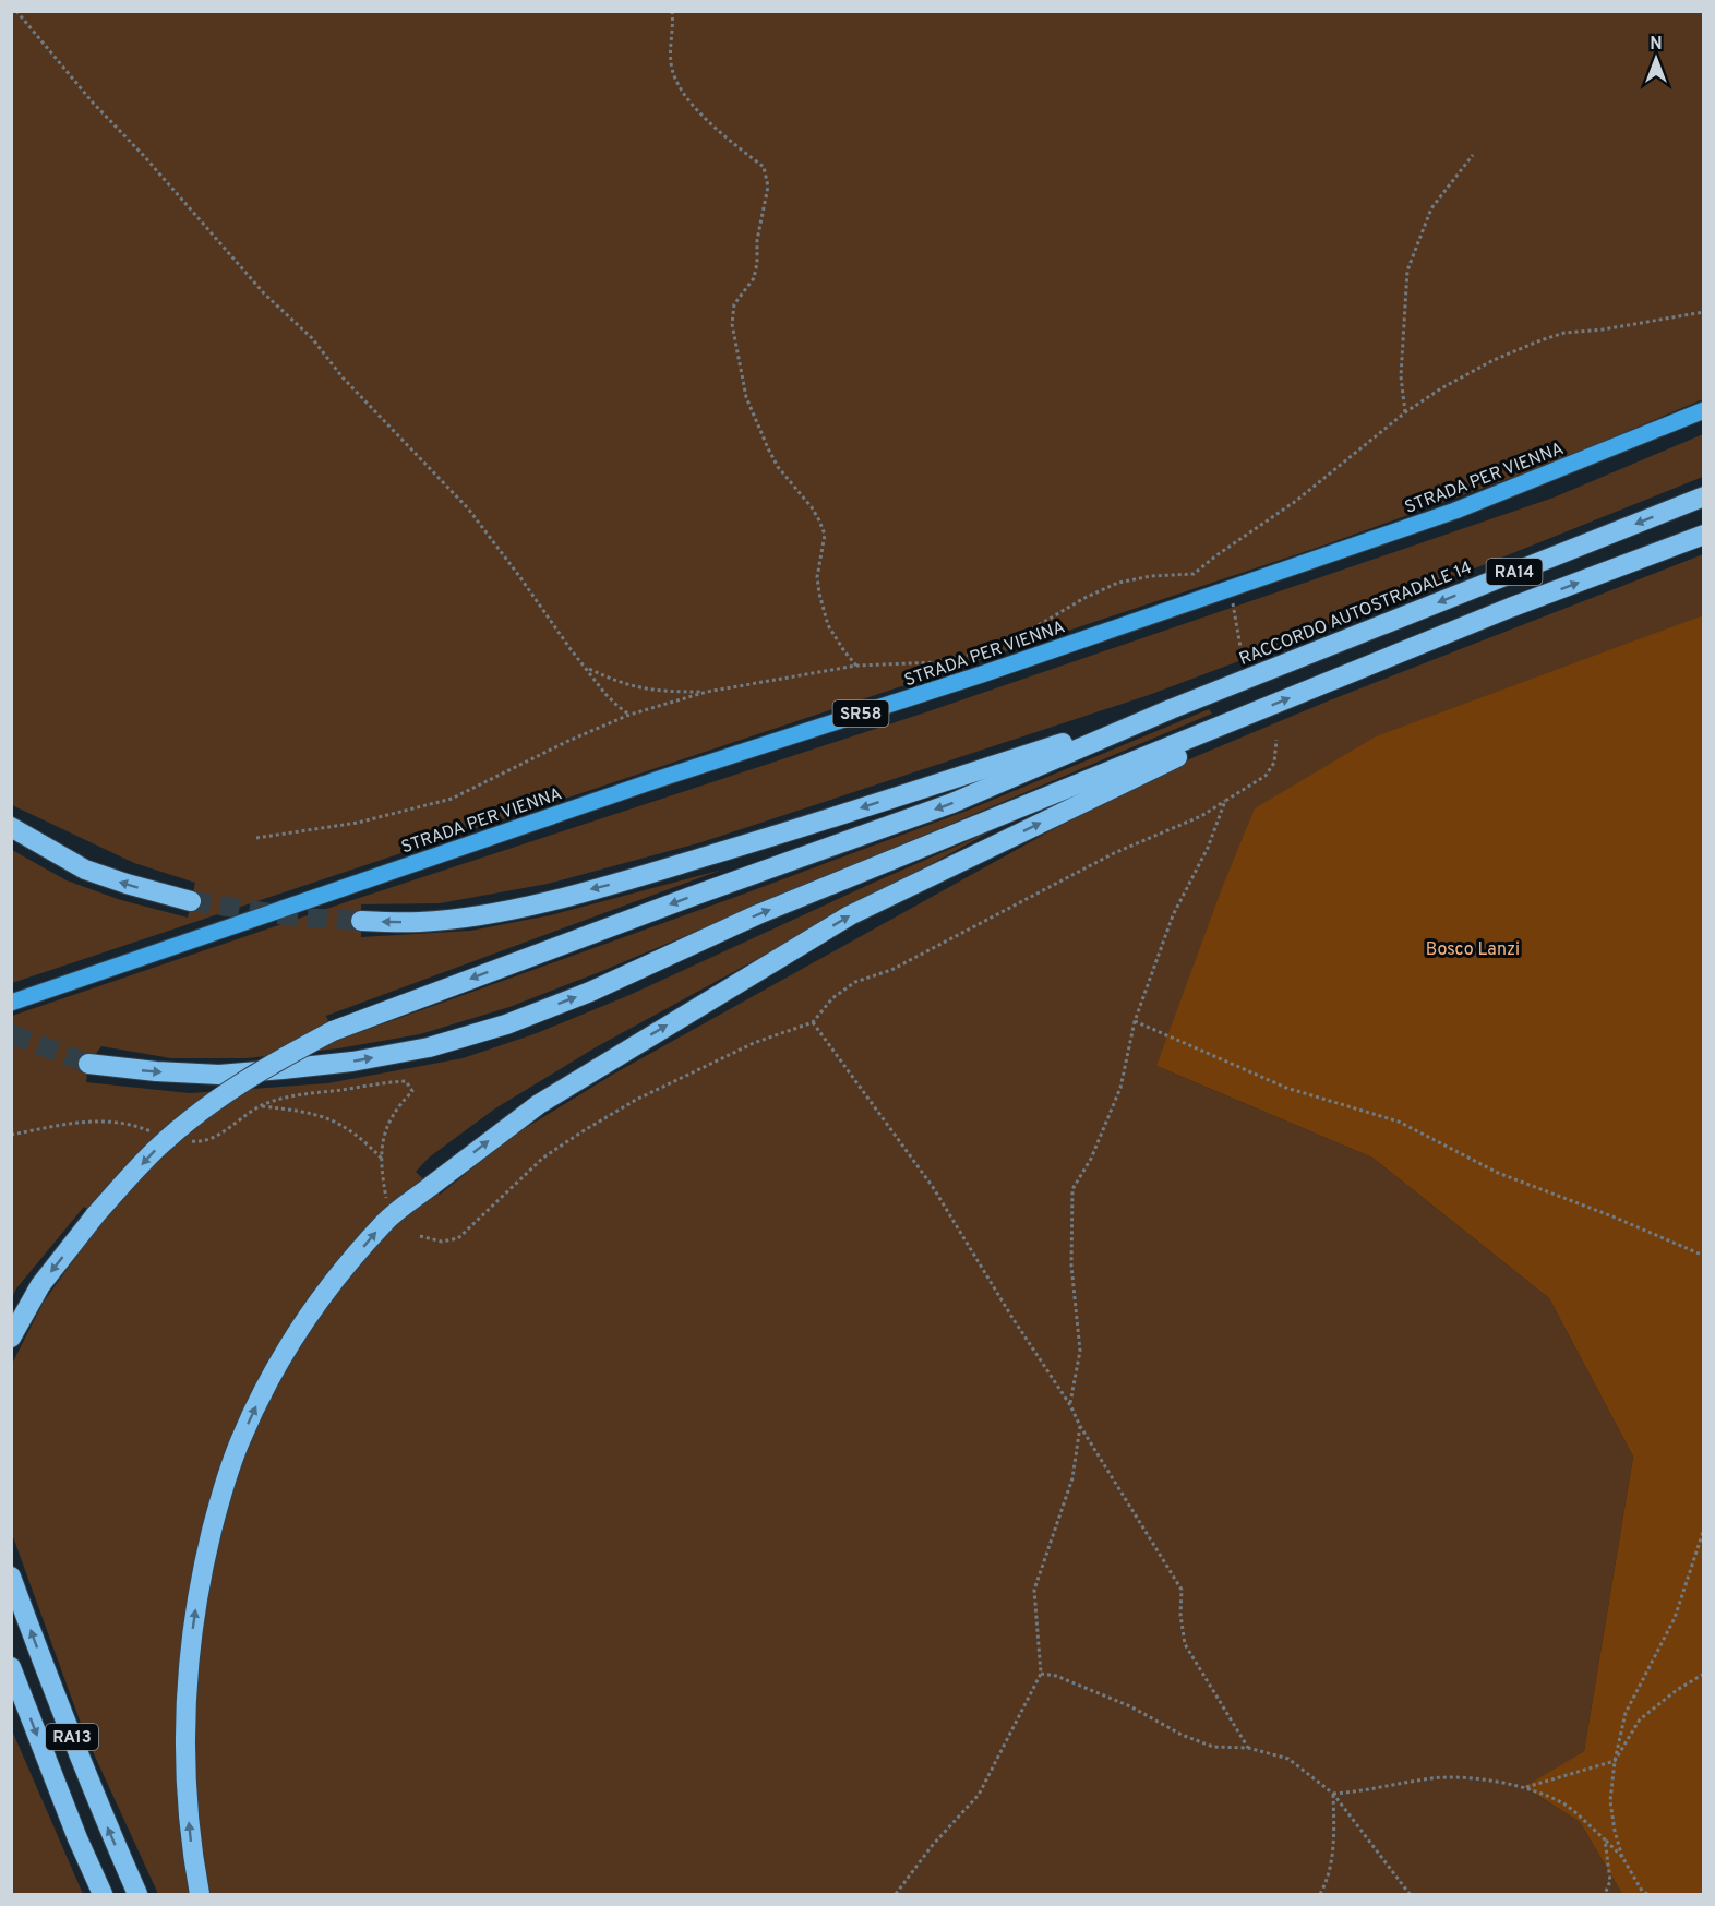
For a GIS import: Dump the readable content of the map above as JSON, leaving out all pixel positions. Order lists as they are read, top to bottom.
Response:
{
  "streets": {
    "highway": ["RA14", "RACCORDO AUTOSTRADALE 14", "RA13"],
    "main road": ["STRADA PER VIENNA", "SR58"]
  },
  "parks": ["Bosco Lanzi"],
  "north": "top"
}
